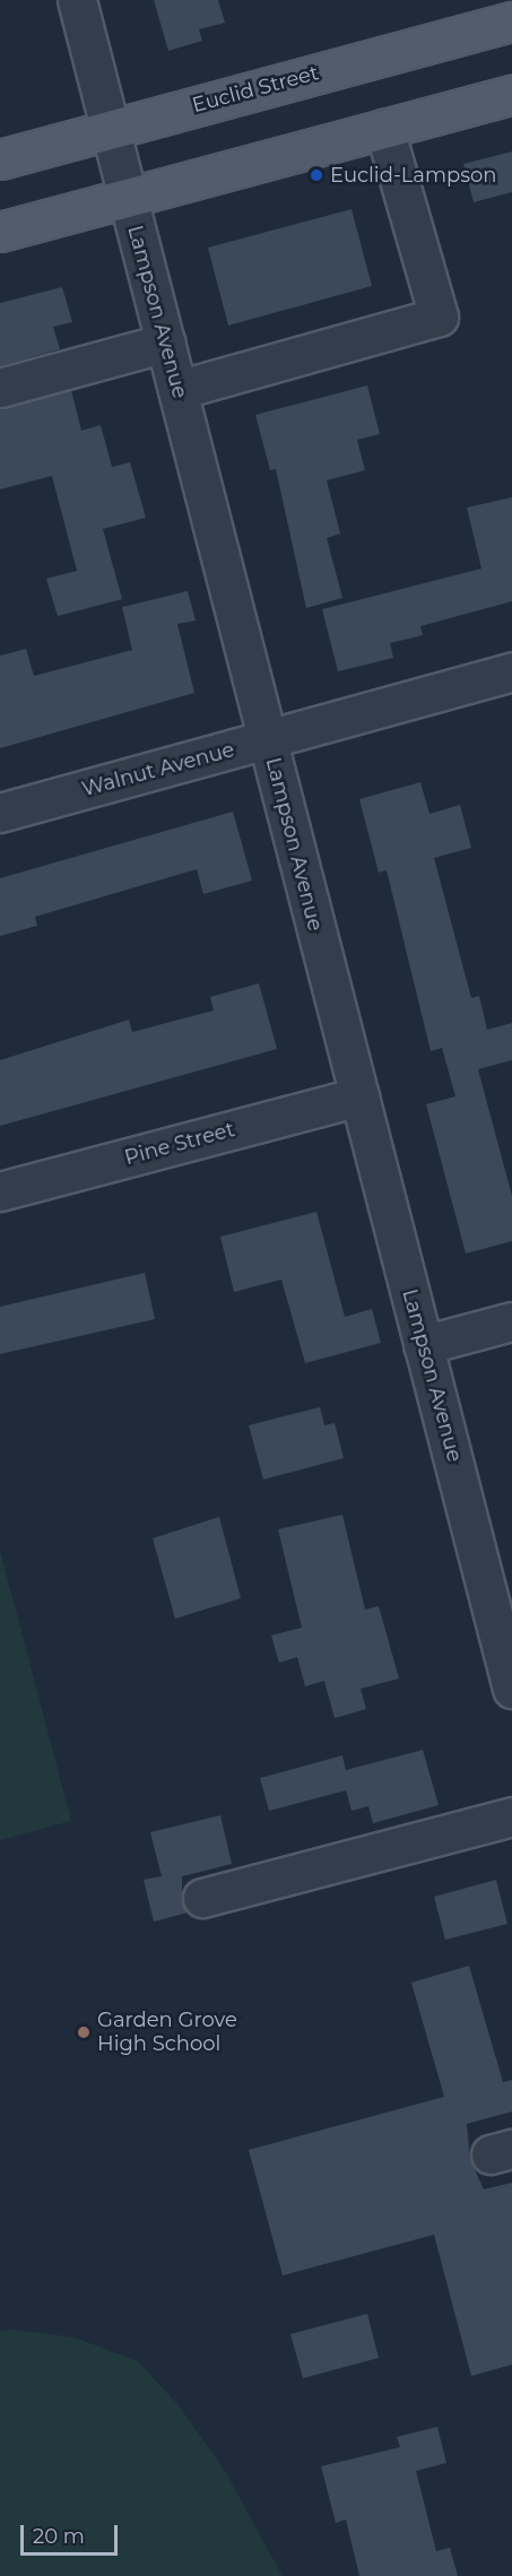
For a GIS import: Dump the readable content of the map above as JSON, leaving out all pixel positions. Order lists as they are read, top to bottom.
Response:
{
  "streets": {
    "main road": ["Euclid Street"],
    "street": ["Lampson Avenue", "Walnut Avenue", "Pine Street"]
  },
  "crossings": [
    ["Euclid Street", "Lampson Avenue"],
    ["Lampson Avenue", "Walnut Avenue"],
    ["Lampson Avenue", "Pine Street"]
  ],
  "places": ["Euclid-Lampson", "Garden Grove High School"],
  "scale_bar": "20 m"
}
